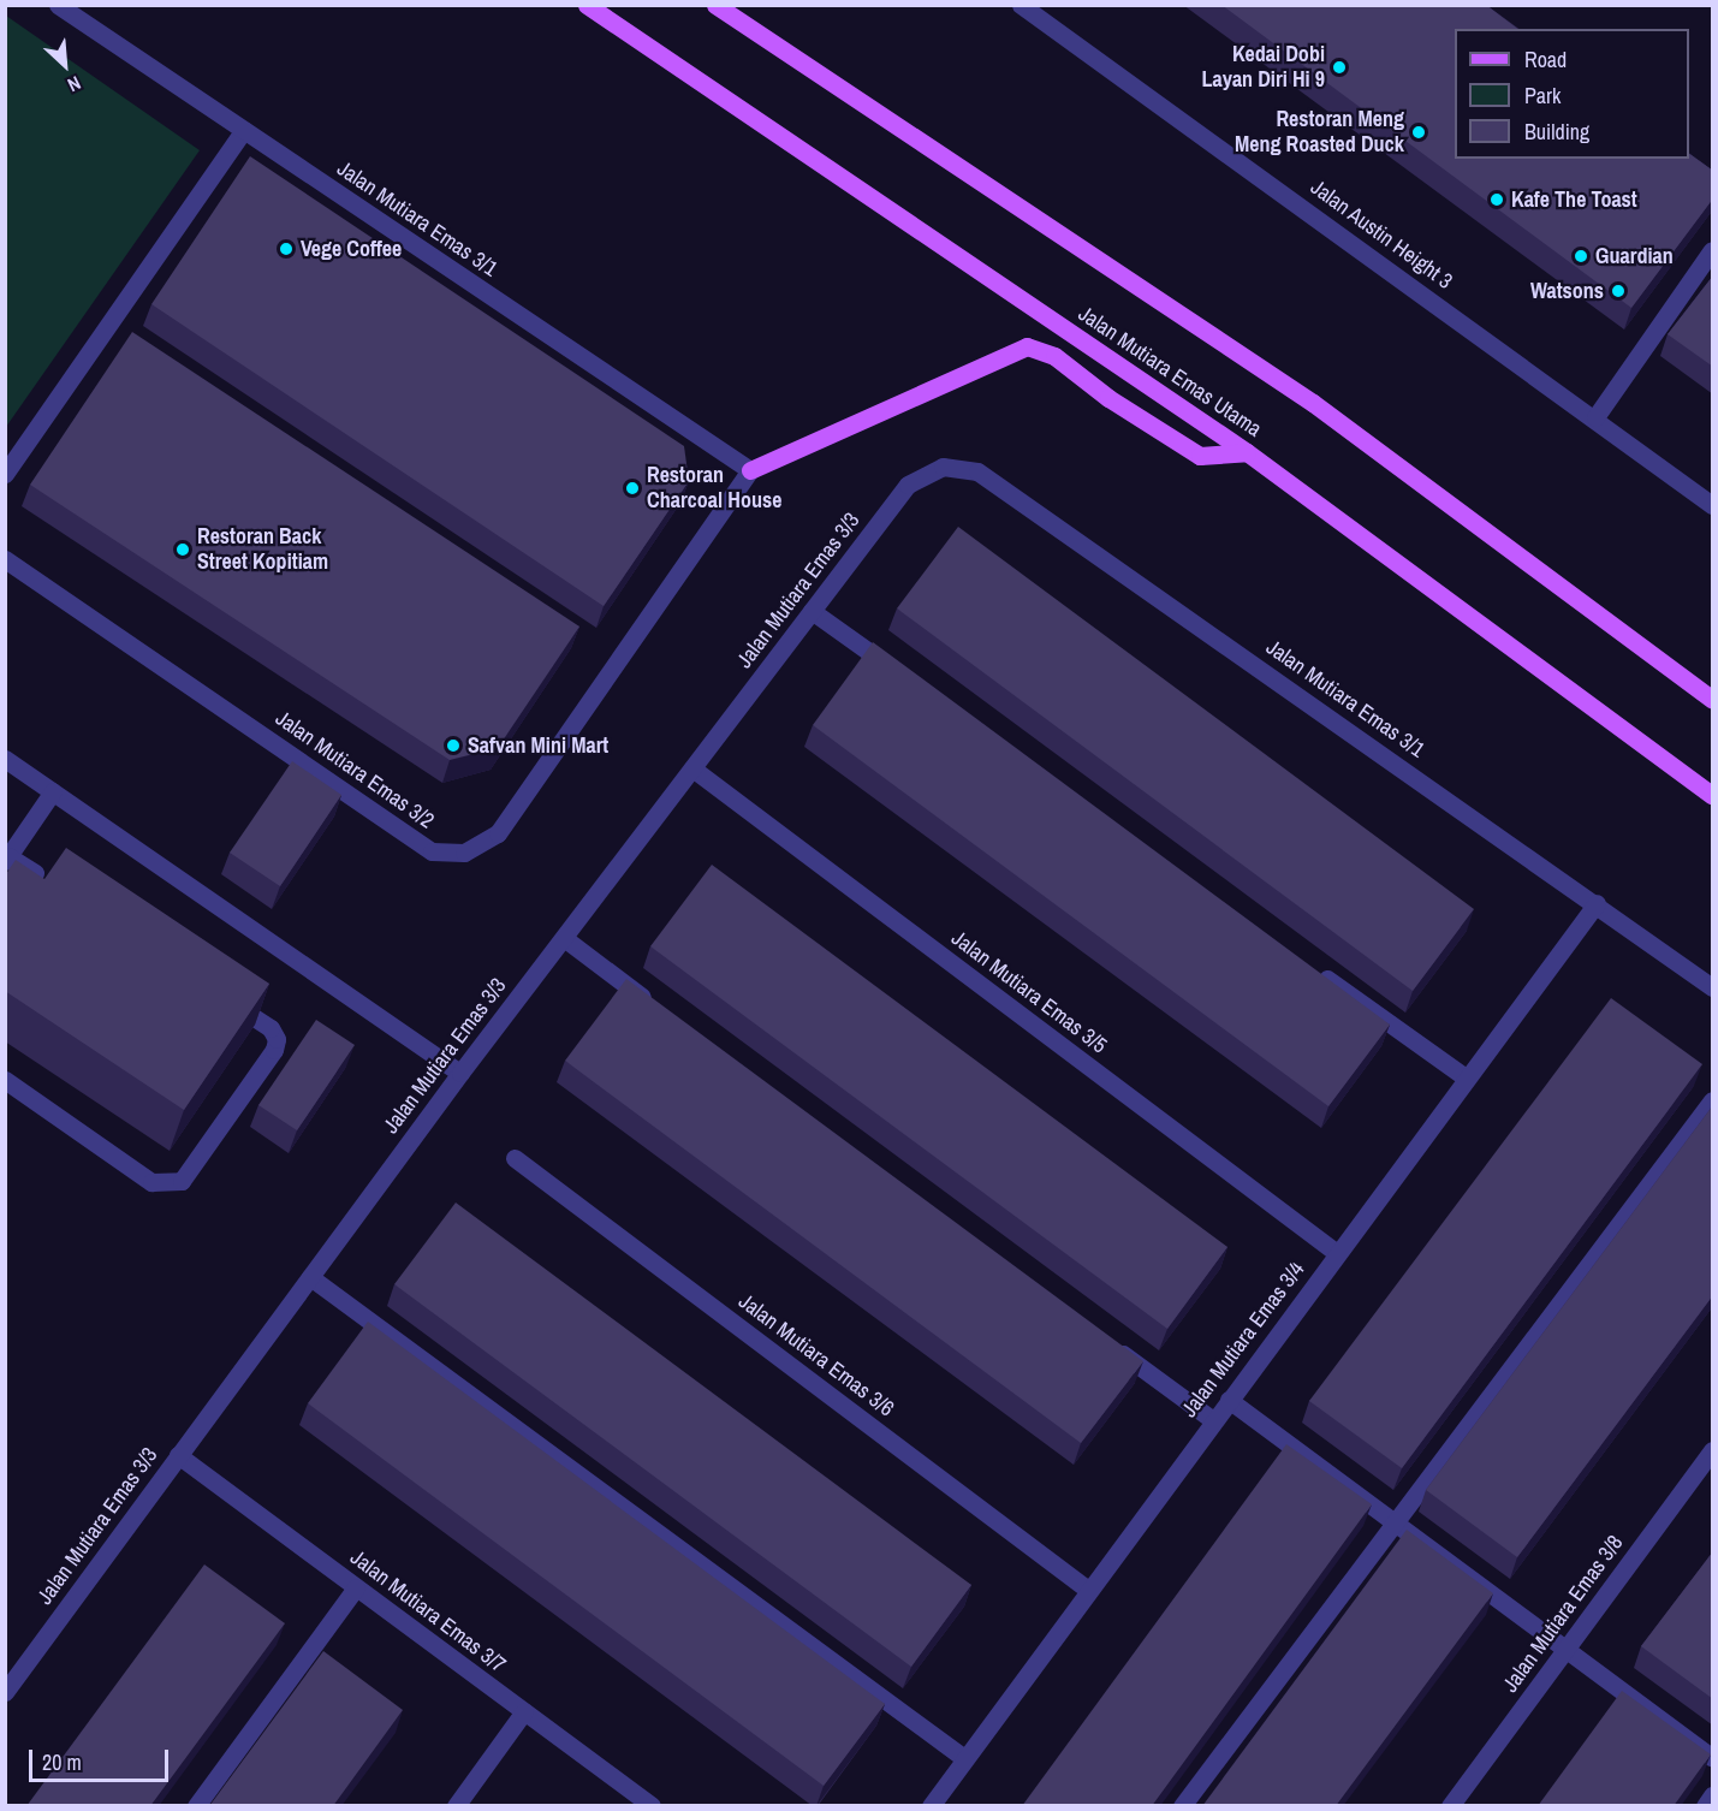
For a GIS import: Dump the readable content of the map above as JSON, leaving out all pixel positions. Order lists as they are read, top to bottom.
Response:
{
  "streets": {
    "main road": ["Jalan Mutiara Emas Utama"],
    "street": [
      "Jalan Mutiara Emas 3/1",
      "Jalan Austin Height 3",
      "Jalan Mutiara Emas 3/3",
      "Jalan Mutiara Emas 3/2",
      "Jalan Mutiara Emas 3/5",
      "Jalan Mutiara Emas 3/4",
      "Jalan Mutiara Emas 3/6",
      "Jalan Mutiara Emas 3/7",
      "Jalan Mutiara Emas 3/8"
    ]
  },
  "crossings": [
    ["Jalan Mutiara Emas 3/1", "Jalan Mutiara Emas 3/3"],
    ["Jalan Mutiara Emas 3/1", "Jalan Mutiara Emas 3/2"],
    ["Jalan Mutiara Emas 3/1", "Jalan Mutiara Emas 3/4"],
    ["Jalan Mutiara Emas 3/3", "Jalan Mutiara Emas 3/5"],
    ["Jalan Mutiara Emas 3/3", "Jalan Mutiara Emas 3/7"],
    ["Jalan Mutiara Emas 3/5", "Jalan Mutiara Emas 3/4"],
    ["Jalan Mutiara Emas 3/4", "Jalan Mutiara Emas 3/6"]
  ],
  "places": [
    "Kedai Dobi Layan Diri Hi 9",
    "Restoran Meng Meng Roasted Duck",
    "Kafe The Toast",
    "Vege Coffee",
    "Guardian",
    "Watsons",
    "Restoran Charcoal House",
    "Restoran Back Street Kopitiam",
    "Safvan Mini Mart"
  ],
  "legend": ["Road", "Park", "Building"],
  "scale_bar": "20 m",
  "north": "bottom right"
}
